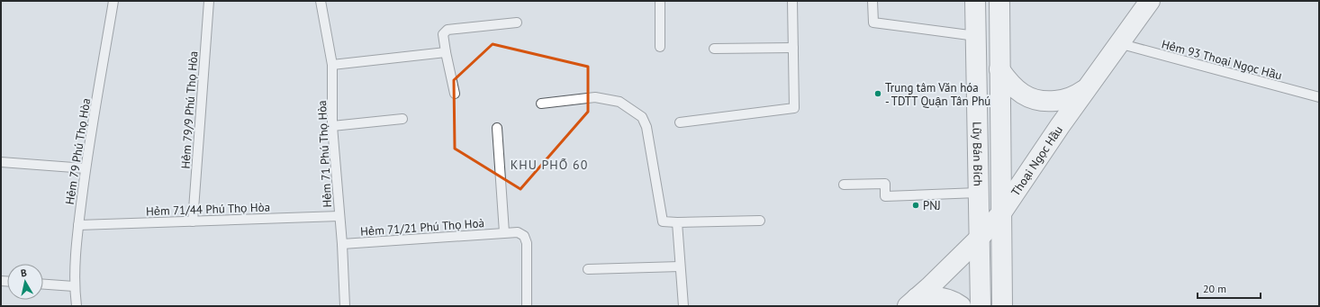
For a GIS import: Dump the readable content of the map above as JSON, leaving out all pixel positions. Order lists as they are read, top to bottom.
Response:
{
  "streets": {
    "main road": ["Lũy Bán Bích", "Thoại Ngọc Hầu"],
    "lane": [
      "Hẻm 93 Thoại Ngọc Hầu",
      "Hẻm 79/9 Phú Thọ Hòa",
      "Hẻm 79 Phú Thọ Hòa",
      "Hẻm 71 Phú Thọ Hòa",
      "Hẻm 71/44 Phú Thọ Hòa",
      "Hẻm 71/21 Phú Thọ Hoà"
    ]
  },
  "crossings": [
    ["Hẻm 93 Thoại Ngọc Hầu", "Thoại Ngọc Hầu"],
    ["Hẻm 79/9 Phú Thọ Hòa", "Hẻm 71/44 Phú Thọ Hòa"],
    ["Hẻm 79 Phú Thọ Hòa", "Hẻm 71/44 Phú Thọ Hòa"],
    ["Hẻm 71 Phú Thọ Hòa", "Hẻm 71/44 Phú Thọ Hòa"],
    ["Hẻm 71 Phú Thọ Hòa", "Hẻm 71/21 Phú Thọ Hoà"],
    ["Lũy Bán Bích", "Thoại Ngọc Hầu"]
  ],
  "districts": ["KHU PHỐ 60"],
  "places": ["Trung tâm Văn hóa - TDTT Quận Tân Phú", "PNJ"],
  "scale_bar": "20 m",
  "north": "top"
}
